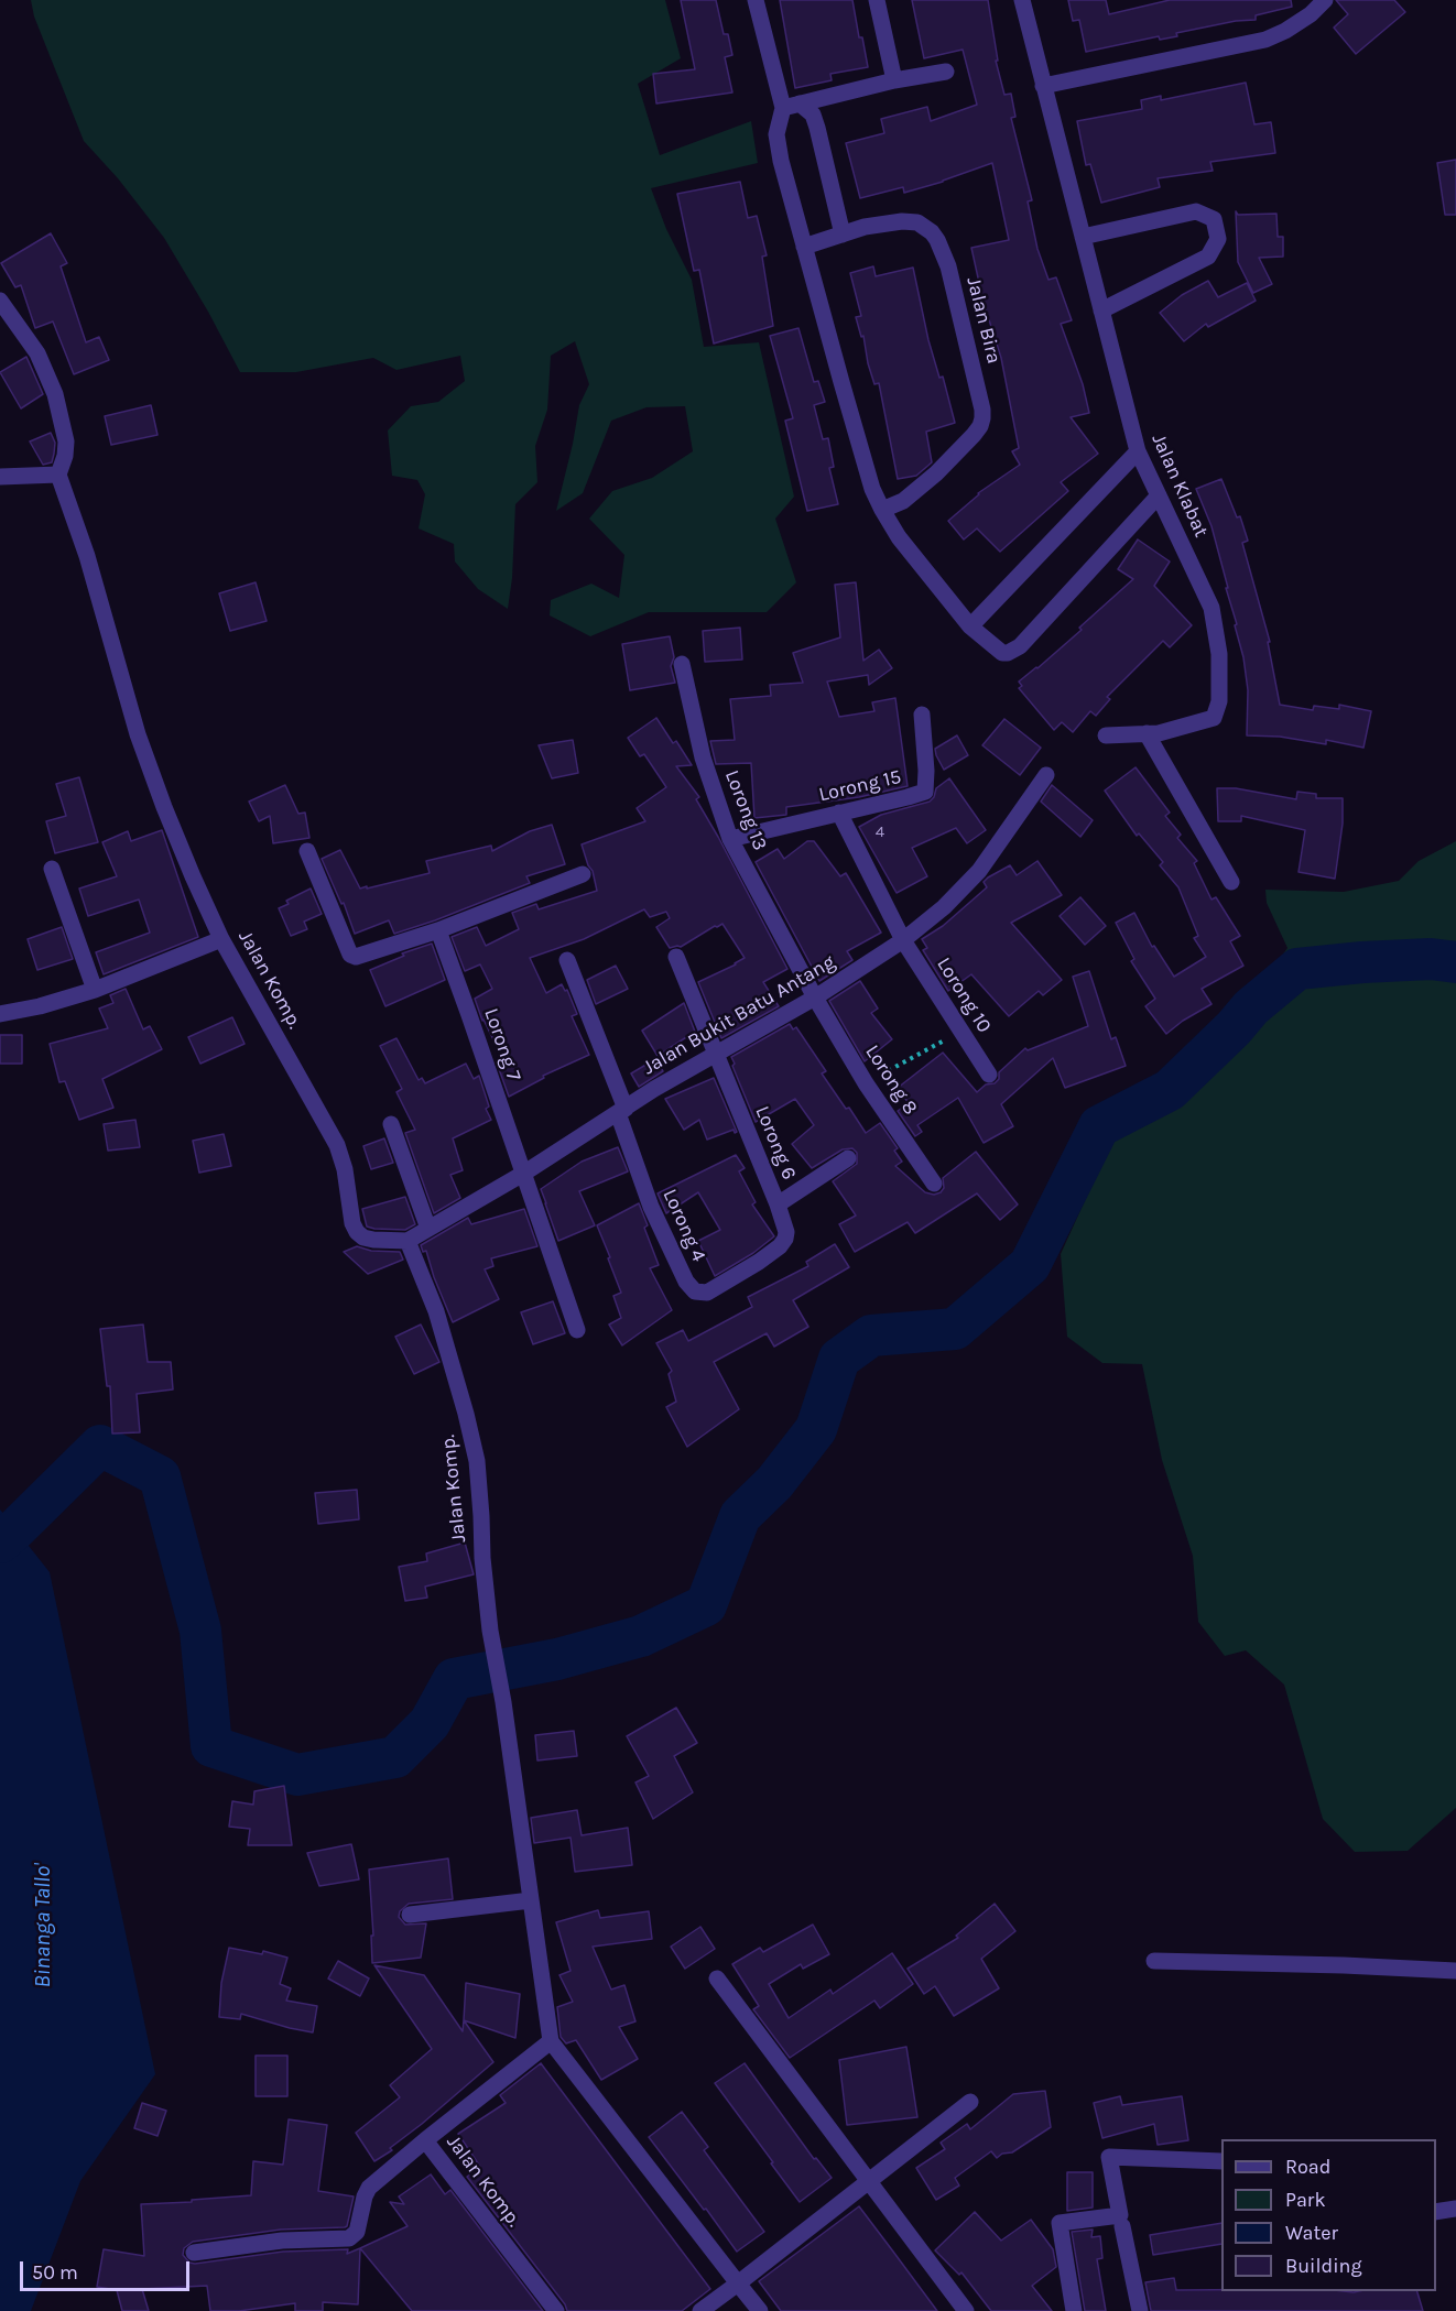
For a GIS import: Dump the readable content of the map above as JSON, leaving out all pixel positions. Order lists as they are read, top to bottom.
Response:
{
  "streets": {
    "street": [
      "Jalan Bira",
      "Jalan Klabat",
      "Lorong 15",
      "Lorong 13",
      "Jalan Komp.",
      "Lorong 10",
      "Jalan Bukit Batu Antang",
      "Lorong 7",
      "Lorong 8",
      "Lorong 6",
      "Lorong 4"
    ]
  },
  "crossings": [
    ["Lorong 15", "Lorong 13"],
    ["Lorong 15", "Lorong 10"],
    ["Lorong 13", "Jalan Bukit Batu Antang"],
    ["Lorong 13", "Lorong 8"],
    ["Jalan Komp.", "Jalan Bukit Batu Antang"],
    ["Lorong 10", "Jalan Bukit Batu Antang"],
    ["Jalan Bukit Batu Antang", "Lorong 7"],
    ["Jalan Bukit Batu Antang", "Lorong 8"],
    ["Jalan Bukit Batu Antang", "Lorong 6"],
    ["Jalan Bukit Batu Antang", "Lorong 4"],
    ["Lorong 6", "Lorong 4"]
  ],
  "water": ["Binanga Tallo'"],
  "house_numbers": ["4"],
  "legend": [
    "Road",
    "Park",
    "Water",
    "Building"
  ],
  "scale_bar": "50 m"
}
